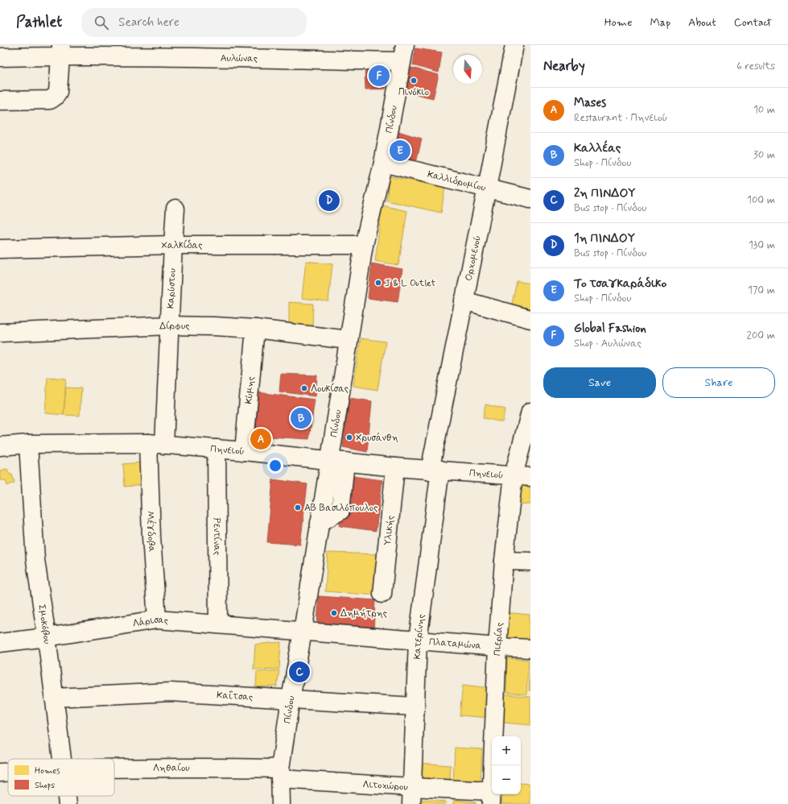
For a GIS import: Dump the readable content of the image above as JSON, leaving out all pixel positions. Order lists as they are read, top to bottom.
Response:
{
  "streets": {
    "street": [
      "Αυλώνας",
      "Πίνδου",
      "Καλλιδρομίου",
      "Χαλκίδας",
      "Ορχομενού",
      "Καρύστου",
      "Δίρφυς",
      "Κύμης",
      "Πηνειού",
      "Υλικής",
      "Μέγδοβα",
      "Ρεντίνας",
      "Λάρισας",
      "Σμοκόβου",
      "Κατερίνης",
      "Πιερίας",
      "Πλαταμώνα",
      "Καΐτσας",
      "Ληθαίου",
      "Λιτοχώρου"
    ]
  },
  "crossings": [
    ["Αυλώνας", "Πίνδου"],
    ["Πίνδου", "Καλλιδρομίου"],
    ["Πίνδου", "Χαλκίδας"],
    ["Πίνδου", "Δίρφυς"],
    ["Πίνδου", "Πηνειού"],
    ["Πίνδου", "Λάρισας"],
    ["Πίνδου", "Πλαταμώνα"],
    ["Πίνδου", "Καΐτσας"],
    ["Πίνδου", "Ληθαίου"],
    ["Πίνδου", "Λιτοχώρου"],
    ["Καλλιδρομίου", "Ορχομενού"],
    ["Χαλκίδας", "Καρύστου"],
    ["Ορχομενού", "Πηνειού"],
    ["Ορχομενού", "Κατερίνης"],
    ["Καρύστου", "Δίρφυς"],
    ["Καρύστου", "Πηνειού"],
    ["Καρύστου", "Μέγδοβα"],
    ["Δίρφυς", "Κύμης"],
    ["Κύμης", "Πηνειού"],
    ["Πηνειού", "Υλικής"],
    ["Πηνειού", "Μέγδοβα"],
    ["Πηνειού", "Ρεντίνας"],
    ["Πηνειού", "Σμοκόβου"],
    ["Πηνειού", "Κατερίνης"],
    ["Πηνειού", "Πιερίας"],
    ["Μέγδοβα", "Λάρισας"],
    ["Ρεντίνας", "Λάρισας"],
    ["Λάρισας", "Σμοκόβου"],
    ["Λάρισας", "Πλαταμώνα"],
    ["Σμοκόβου", "Καΐτσας"],
    ["Κατερίνης", "Πλαταμώνα"],
    ["Κατερίνης", "Καΐτσας"],
    ["Κατερίνης", "Λιτοχώρου"],
    ["Πιερίας", "Πλαταμώνα"],
    ["Πιερίας", "Λιτοχώρου"],
    ["Ληθαίου", "Λιτοχώρου"]
  ],
  "places": [
    "Πινόκιο",
    "J & L Outlet",
    "Λουκίσας",
    "Χρυσάνθη",
    "ΑΒ Βασιλόπουλος",
    "Δημήτρης"
  ],
  "legend": ["Homes", "Shops"],
  "north": "bottom",
  "page": {
    "header": "Pathlet",
    "search": "Search here",
    "nav": [
      "Home",
      "Map",
      "About",
      "Contact"
    ],
    "heading": ["Nearby", "6 results"],
    "pins": [
      "F",
      "E",
      "D",
      "B",
      "A",
      "C"
    ],
    "list": [
      {
        "mark": "A",
        "name": "Mases",
        "note": "Restaurant · Πηνειού",
        "value": "10 m"
      },
      {
        "mark": "B",
        "name": "Καλλέας",
        "note": "Shop · Πίνδου",
        "value": "30 m"
      },
      {
        "mark": "C",
        "name": "2η ΠΙΝΔΟΥ",
        "note": "Bus stop · Πίνδου",
        "value": "100 m"
      },
      {
        "mark": "D",
        "name": "1η ΠΙΝΔΟΥ",
        "note": "Bus stop · Πίνδου",
        "value": "130 m"
      },
      {
        "mark": "E",
        "name": "Το τσαγκαράδικο",
        "note": "Shop · Πίνδου",
        "value": "170 m"
      },
      {
        "mark": "F",
        "name": "Global Fashion",
        "note": "Shop · Αυλώνας",
        "value": "200 m"
      }
    ],
    "buttons": ["Save", "Share"],
    "map_buttons": ["+", "−"]
  }
}
